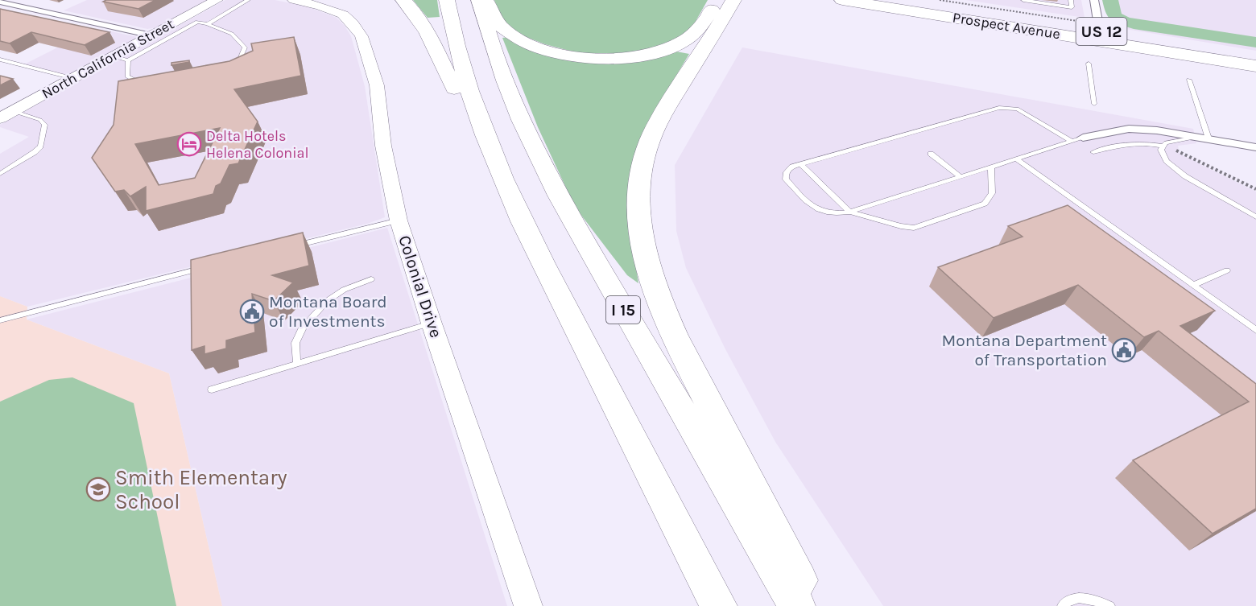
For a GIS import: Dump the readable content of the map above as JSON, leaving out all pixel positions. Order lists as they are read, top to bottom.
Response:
{
  "streets": {
    "highway": ["Prospect Avenue", "US 12", "I 15"],
    "main road": ["North California Street", "Colonial Drive"]
  },
  "places": {
    "hotel": ["Delta Hotels Helena Colonial"],
    "public building": ["Montana Board of Investments", "Montana Department of Transportation"],
    "school or university": ["Smith Elementary School"]
  }
}
